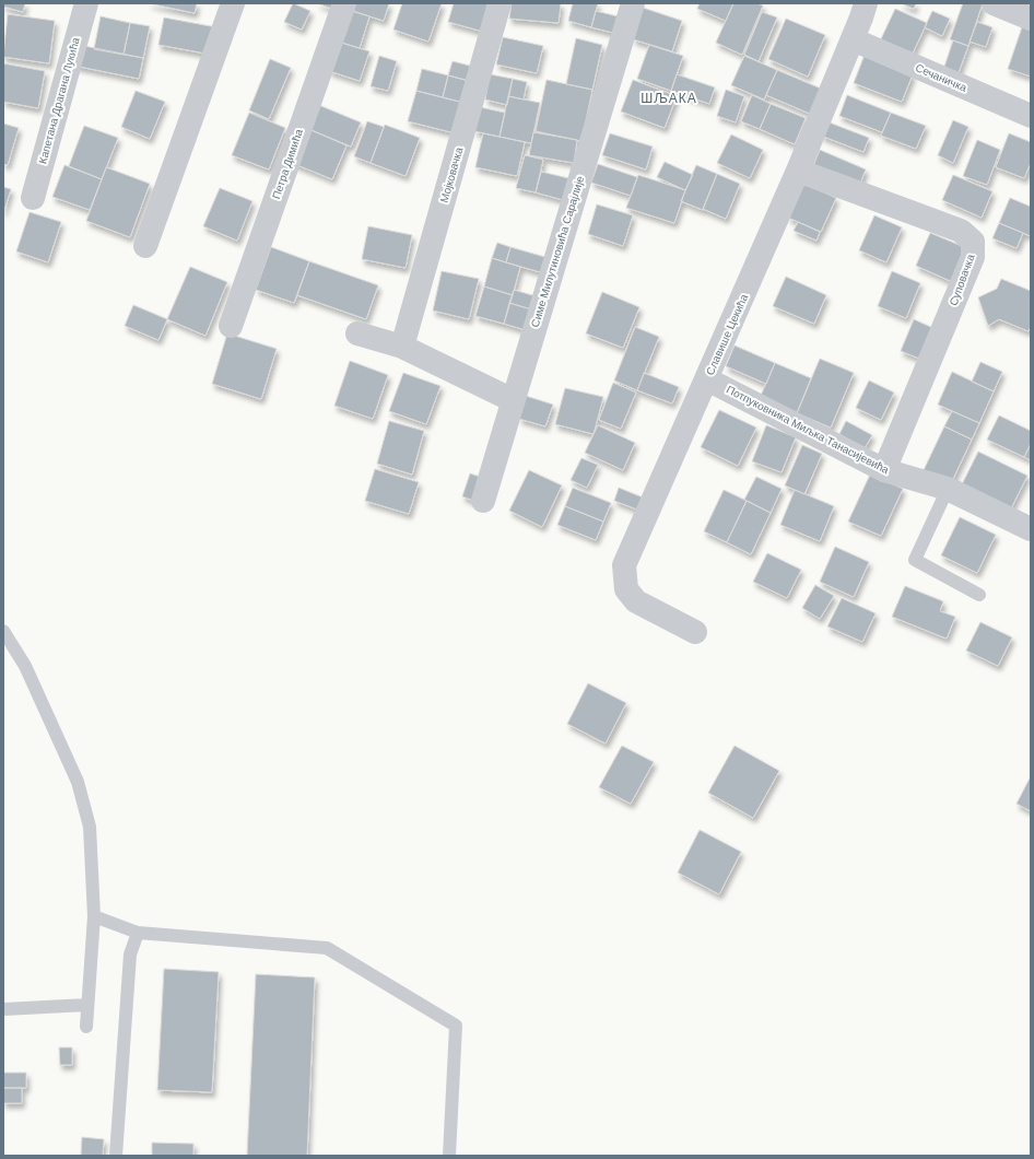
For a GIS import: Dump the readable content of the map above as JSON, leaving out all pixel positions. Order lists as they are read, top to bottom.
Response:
{
  "streets": {
    "street": [
      "Сечаничка",
      "Капетана Драгана Лукића",
      "Петра Димића",
      "Мојковачка",
      "Симе Милутиновића Сарајлије",
      "Суповачка",
      "Славише Цекића",
      "Потпуковника Миљка Танасијевића"
    ]
  },
  "crossings": [
    ["Сечаничка", "Славише Цекића"],
    ["Суповачка", "Славише Цекића"],
    ["Суповачка", "Потпуковника Миљка Танасијевића"],
    ["Славише Цекића", "Потпуковника Миљка Танасијевића"]
  ],
  "districts": ["ШЉАКА"]
}
